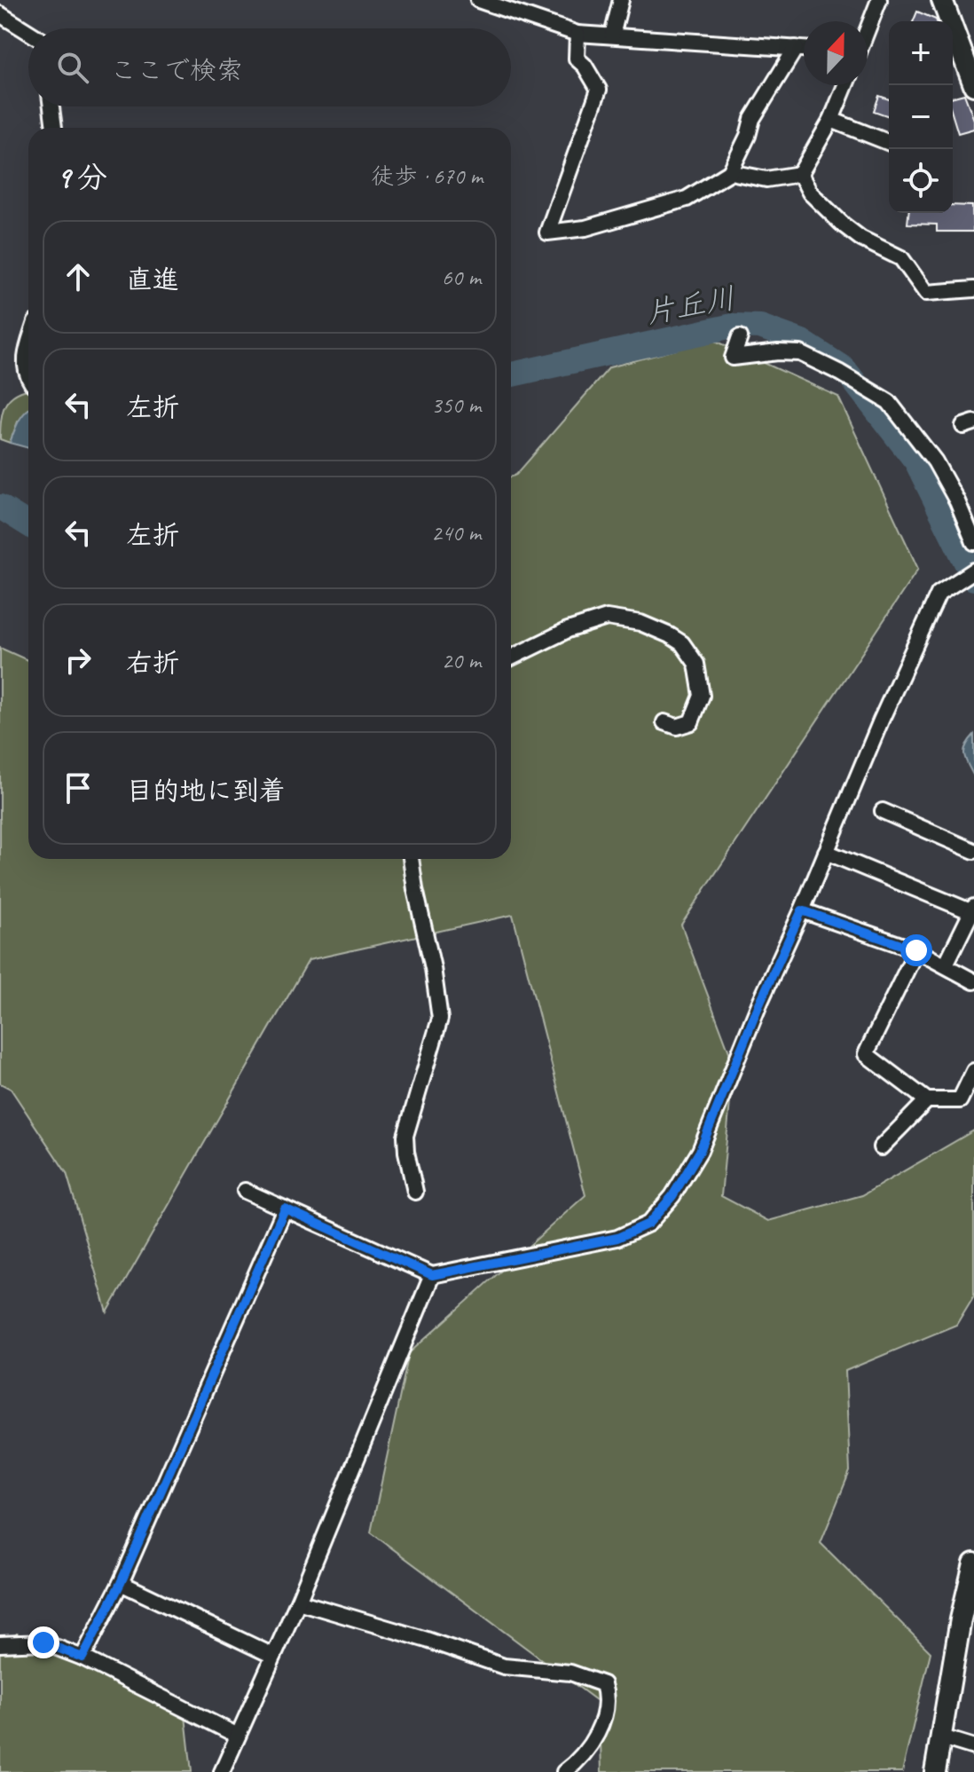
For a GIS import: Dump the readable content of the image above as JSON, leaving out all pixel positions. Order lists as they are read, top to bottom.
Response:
{
  "water": ["片丘川"],
  "north": "top",
  "page": {
    "map_buttons": ["+", "−"],
    "search": "ここで検索",
    "heading": ["9 分", "徒歩 · 670 m"],
    "list": [
      ["直進", "60 m"],
      ["左折", "350 m"],
      ["左折", "240 m"],
      ["右折", "20 m"],
      "目的地に到着"
    ]
  }
}
